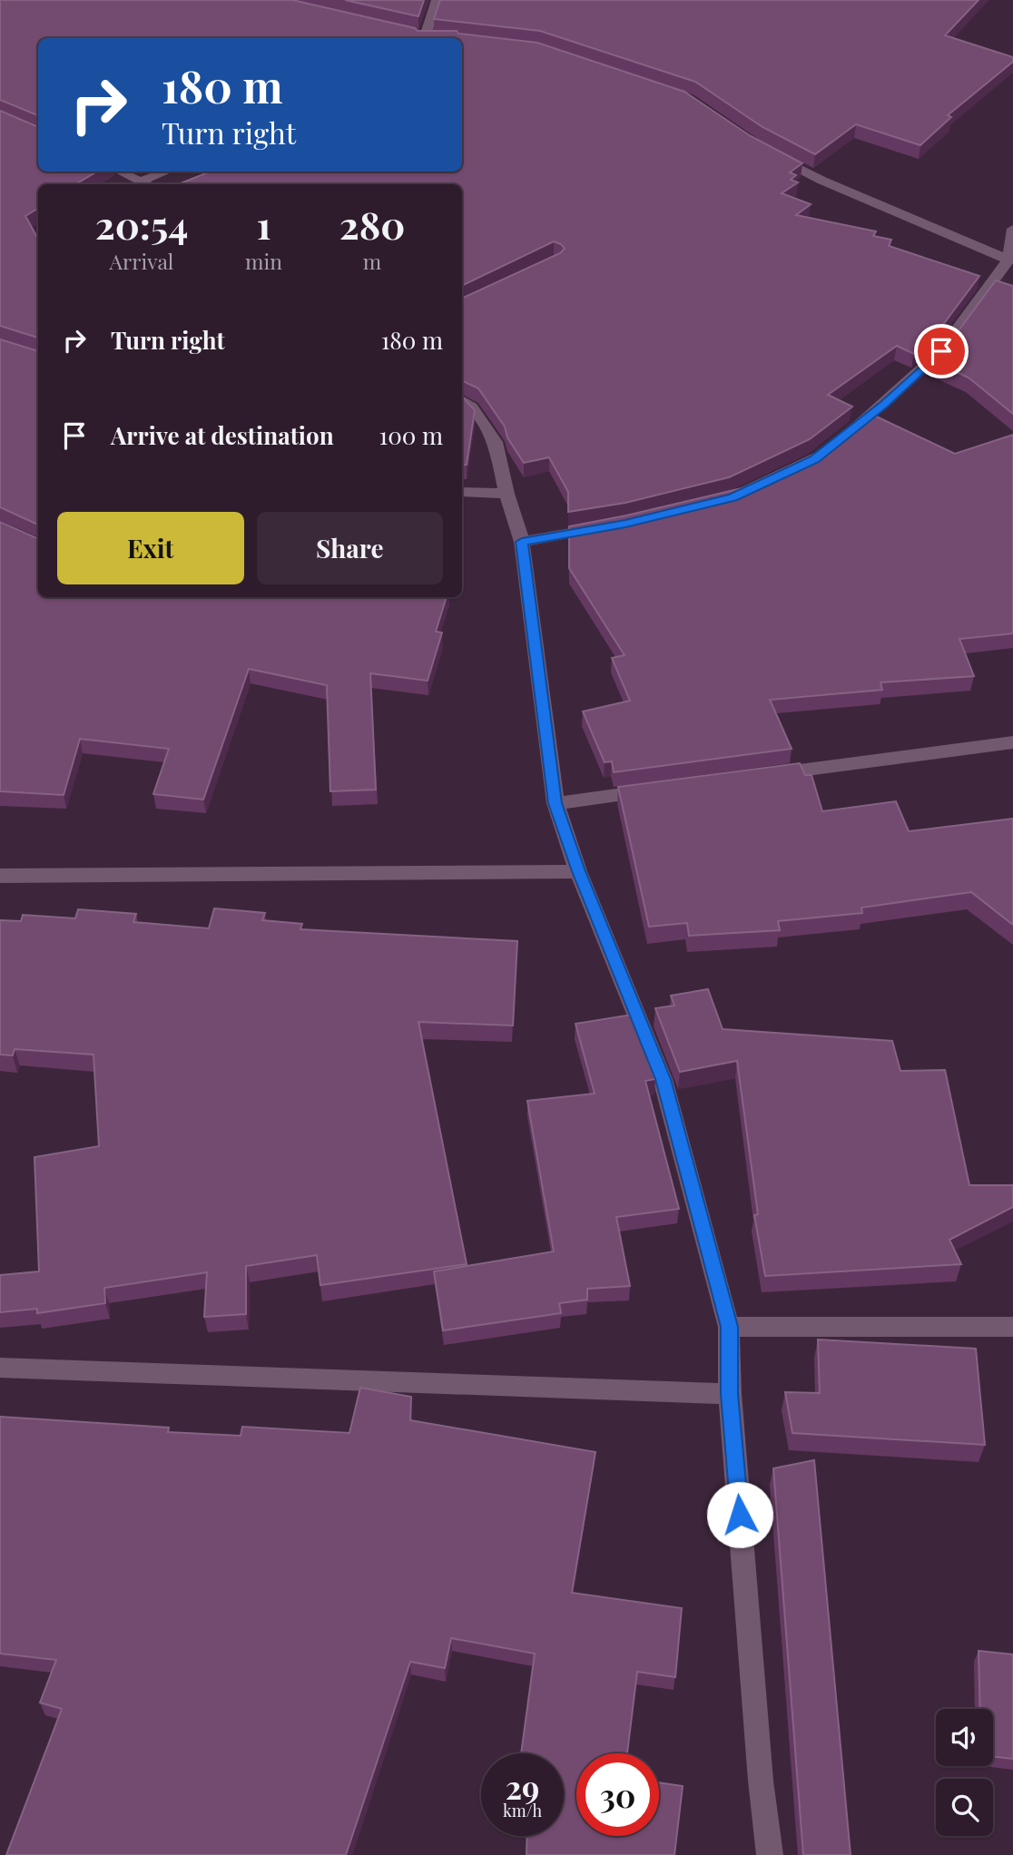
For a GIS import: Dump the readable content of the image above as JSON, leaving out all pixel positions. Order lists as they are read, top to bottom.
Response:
{
  "page": {
    "turn": ["180 m", "Turn right"],
    "eta": [
      "20:54",
      "Arrival",
      "1",
      "min",
      "280",
      "m"
    ],
    "list": [
      {
        "name": "Turn right",
        "value": "180 m"
      },
      {
        "name": "Arrive at destination",
        "value": "100 m"
      }
    ],
    "buttons": ["Exit", "Share"],
    "speed": "29 km/h",
    "limit": "30"
  }
}
